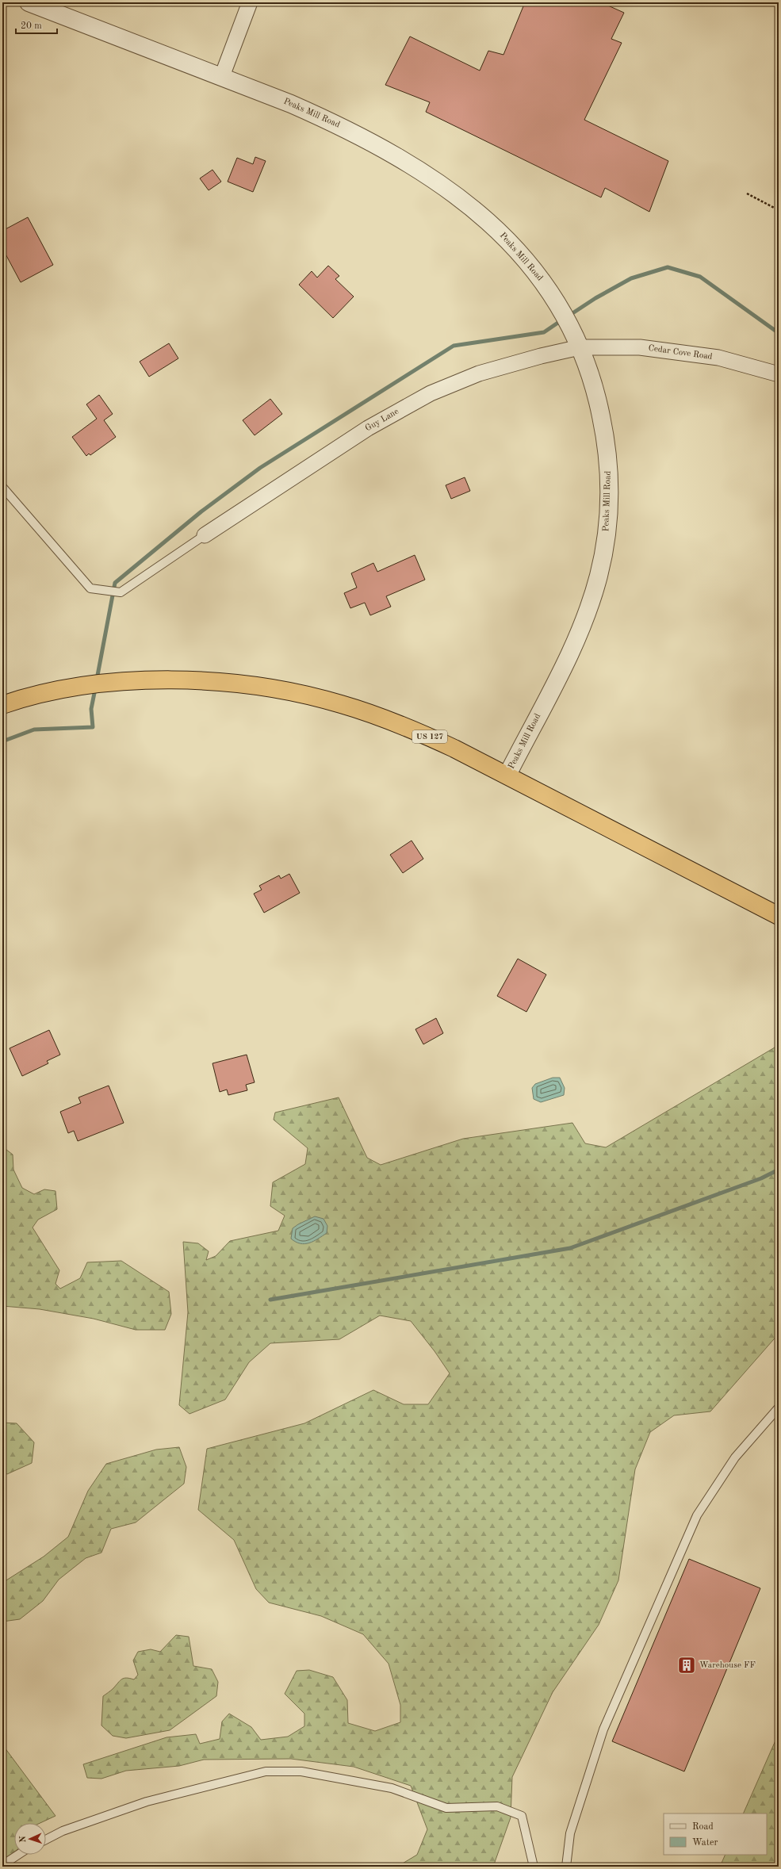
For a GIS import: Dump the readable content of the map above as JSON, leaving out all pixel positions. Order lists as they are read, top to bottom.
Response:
{
  "streets": {
    "highway": ["US 127"],
    "street": ["Peaks Mill Road", "Cedar Cove Road", "Guy Lane"]
  },
  "crossings": [
    ["Peaks Mill Road", "Cedar Cove Road"],
    ["Peaks Mill Road", "Guy Lane"],
    ["Peaks Mill Road", "US 127"],
    ["Cedar Cove Road", "Guy Lane"]
  ],
  "places": {
    "building": ["Warehouse FF"]
  },
  "legend": ["Road", "Water"],
  "scale_bar": "20 m",
  "north": "left"
}
